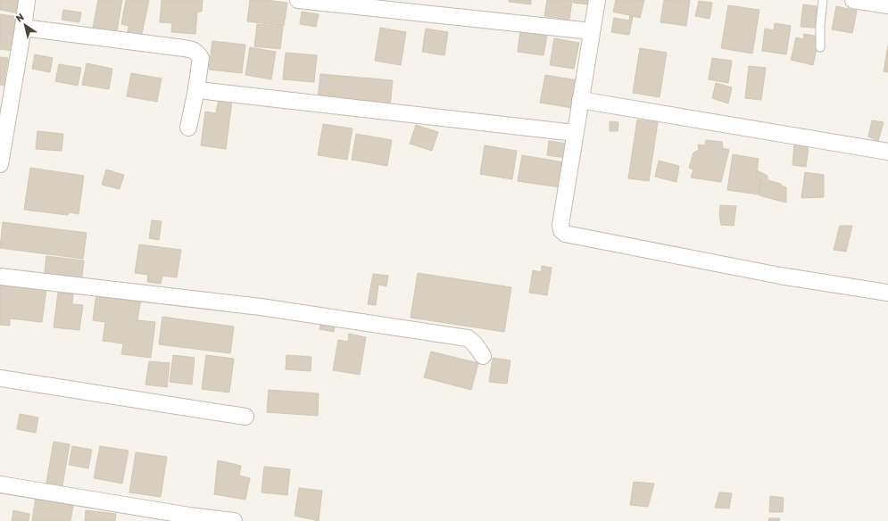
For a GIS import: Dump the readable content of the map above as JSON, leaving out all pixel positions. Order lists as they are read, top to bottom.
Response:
{
  "north": "top left"
}
